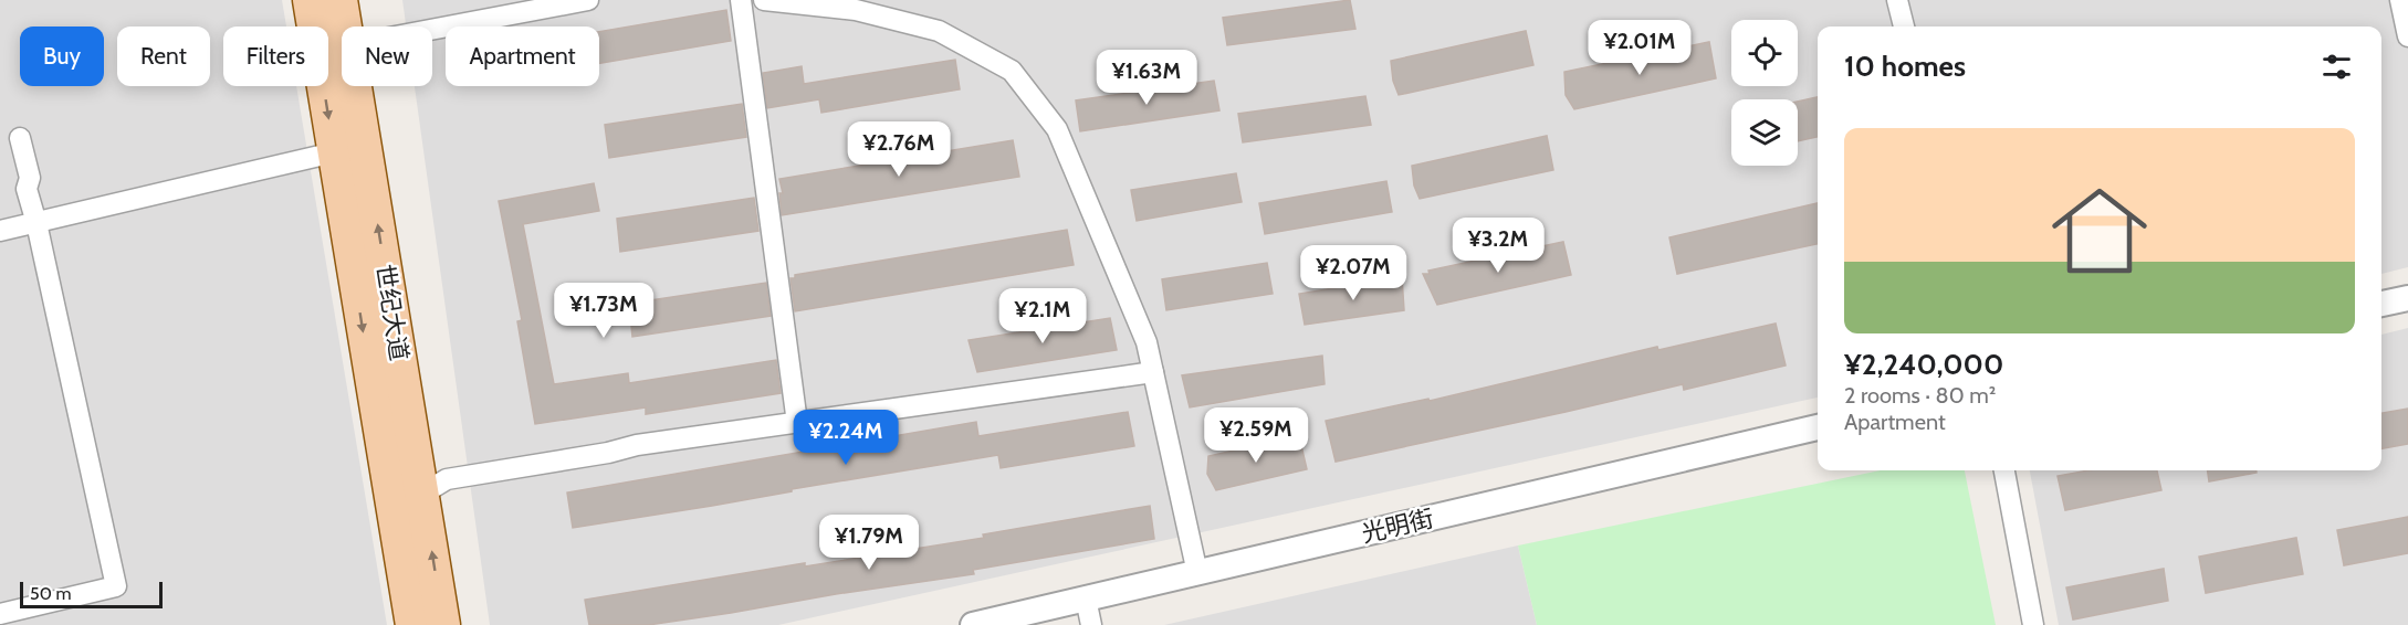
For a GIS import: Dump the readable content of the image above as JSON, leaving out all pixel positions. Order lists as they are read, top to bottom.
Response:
{
  "streets": {
    "main road": ["世纪大道"],
    "street": ["光明街"]
  },
  "scale_bar": "50 m",
  "page": {
    "price": [
      "¥2.01M",
      "¥1.63M",
      "¥2.76M",
      "¥3.2M",
      "¥2.07M",
      "¥1.73M",
      "¥2.1M",
      "¥2.59M",
      "¥2.24M",
      "¥1.79M"
    ],
    "chip": [
      "Buy",
      "Rent",
      "Filters",
      "New",
      "Apartment"
    ],
    "heading": "10 homes",
    "list": [
      {
        "name": "¥2,240,000",
        "note": "2 rooms · 80 m² · Apartment"
      }
    ],
    "scale": "50 m"
  }
}
